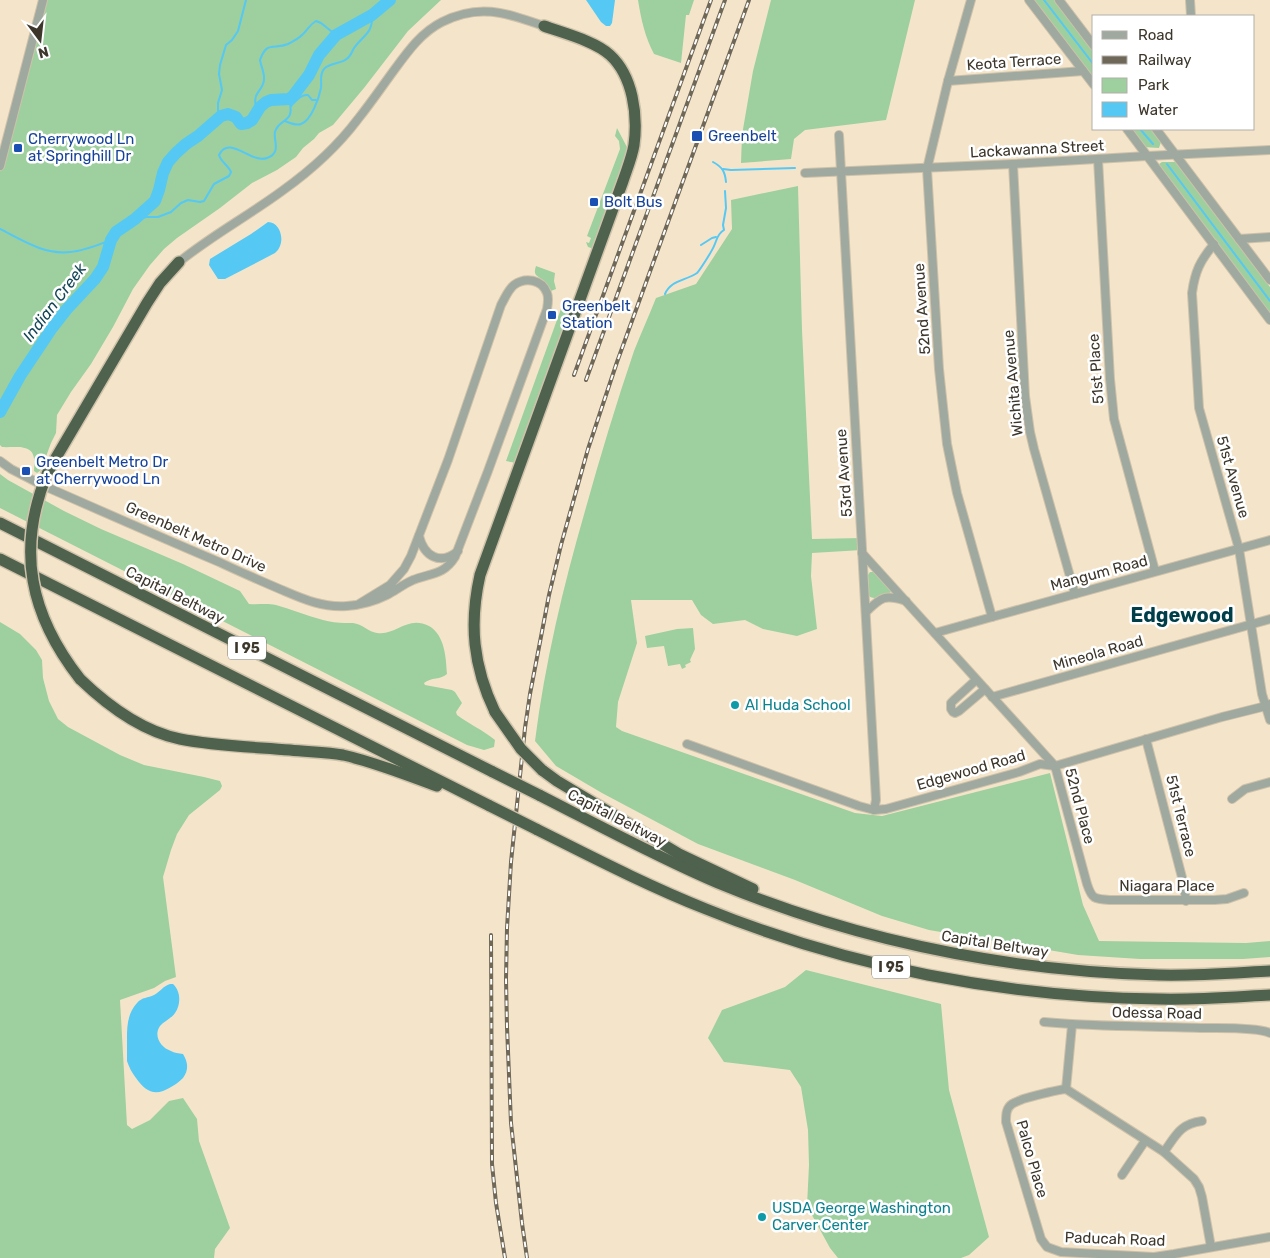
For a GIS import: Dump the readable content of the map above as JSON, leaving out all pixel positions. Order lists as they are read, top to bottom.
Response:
{
  "streets": {
    "highway": ["Capital Beltway", "I 95"],
    "street": [
      "Keota Terrace",
      "Lackawanna Street",
      "52nd Avenue",
      "51st Place",
      "Wichita Avenue",
      "53rd Avenue",
      "51st Avenue",
      "Greenbelt Metro Drive",
      "Mangum Road",
      "Mineola Road",
      "Edgewood Road",
      "52nd Place",
      "51st Terrace",
      "Niagara Place",
      "Odessa Road",
      "Palco Place",
      "Paducah Road"
    ]
  },
  "crossings": [
    ["Keota Terrace", "52nd Avenue"],
    ["Lackawanna Street", "52nd Avenue"],
    ["Lackawanna Street", "51st Place"],
    ["Lackawanna Street", "Wichita Avenue"],
    ["Lackawanna Street", "53rd Avenue"],
    ["52nd Avenue", "Mangum Road"],
    ["51st Place", "Mangum Road"],
    ["Wichita Avenue", "Mangum Road"],
    ["53rd Avenue", "Edgewood Road"],
    ["53rd Avenue", "52nd Place"],
    ["51st Avenue", "Mangum Road"],
    ["51st Avenue", "Mineola Road"],
    ["51st Avenue", "Edgewood Road"],
    ["Mangum Road", "52nd Place"],
    ["Mineola Road", "52nd Place"],
    ["Edgewood Road", "52nd Place"],
    ["Edgewood Road", "51st Terrace"],
    ["52nd Place", "Niagara Place"],
    ["51st Terrace", "Niagara Place"],
    ["Palco Place", "Paducah Road"]
  ],
  "districts": ["Edgewood"],
  "water": ["Indian Creek"],
  "places": {
    "transit": [
      "Greenbelt",
      "Cherrywood Ln at Springhill Dr",
      "Bolt Bus",
      "Greenbelt Station",
      "Greenbelt Metro Dr at Cherrywood Ln"
    ],
    "other": ["Al Huda School", "USDA George Washington Carver Center"]
  },
  "legend": [
    "Road",
    "Railway",
    "Park",
    "Water"
  ],
  "north": "bottom"
}
